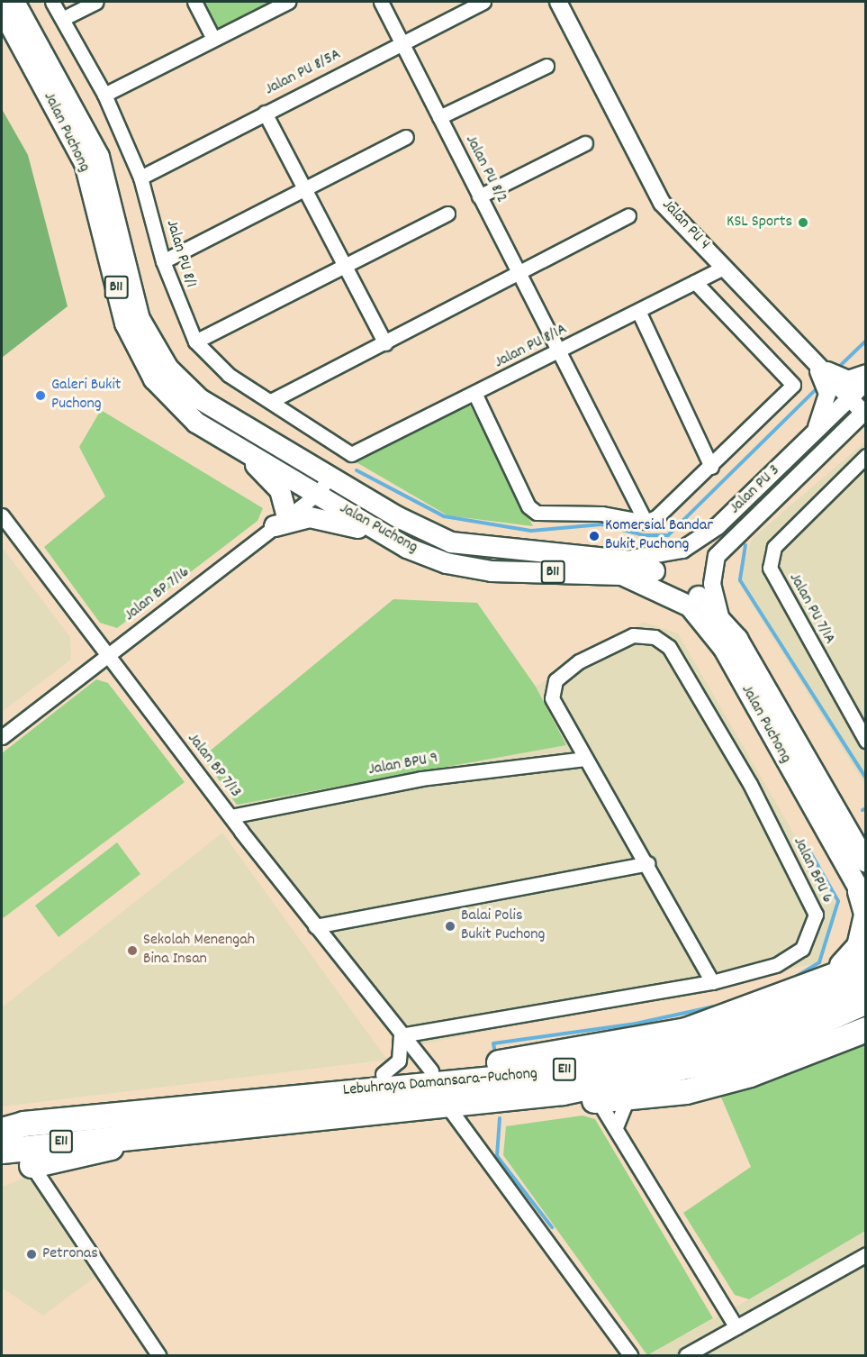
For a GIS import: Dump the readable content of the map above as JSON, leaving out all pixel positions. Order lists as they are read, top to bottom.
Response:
{
  "streets": {
    "highway": ["E11", "Lebuhraya Damansara–Puchong"],
    "main road": ["Jalan Puchong", "B11"],
    "street": [
      "Jalan PU 8/5A",
      "Jalan PU 8/2",
      "Jalan PU 4",
      "Jalan PU 8/1",
      "Jalan PU 8/1A",
      "Jalan PU 3",
      "Jalan BP 7/16",
      "Jalan PU 7/1A",
      "Jalan BPU 9",
      "Jalan BP 7/13",
      "Jalan BPU 6"
    ]
  },
  "crossings": [
    ["Jalan PU 8/5A", "Jalan PU 8/2"],
    ["Jalan PU 8/5A", "Jalan PU 8/1"],
    ["Jalan Puchong", "Jalan PU 3"],
    ["Jalan Puchong", "Jalan BP 7/16"],
    ["Jalan PU 8/2", "Jalan PU 8/1A"],
    ["Jalan PU 4", "Jalan PU 8/1A"],
    ["Jalan PU 4", "Jalan PU 3"],
    ["Jalan PU 8/1", "Jalan PU 8/1A"],
    ["Jalan BP 7/16", "Jalan BP 7/13"],
    ["Jalan BPU 9", "Jalan BP 7/13"],
    ["Jalan BPU 9", "Jalan BPU 6"],
    ["Jalan BP 7/13", "Jalan BPU 6"]
  ],
  "places": [
    "KSL Sports",
    "Galeri Bukit Puchong",
    "Komersial Bandar Bukit Puchong",
    "Balai Polis Bukit Puchong",
    "Sekolah Menengah Bina Insan",
    "Petronas"
  ]
}
